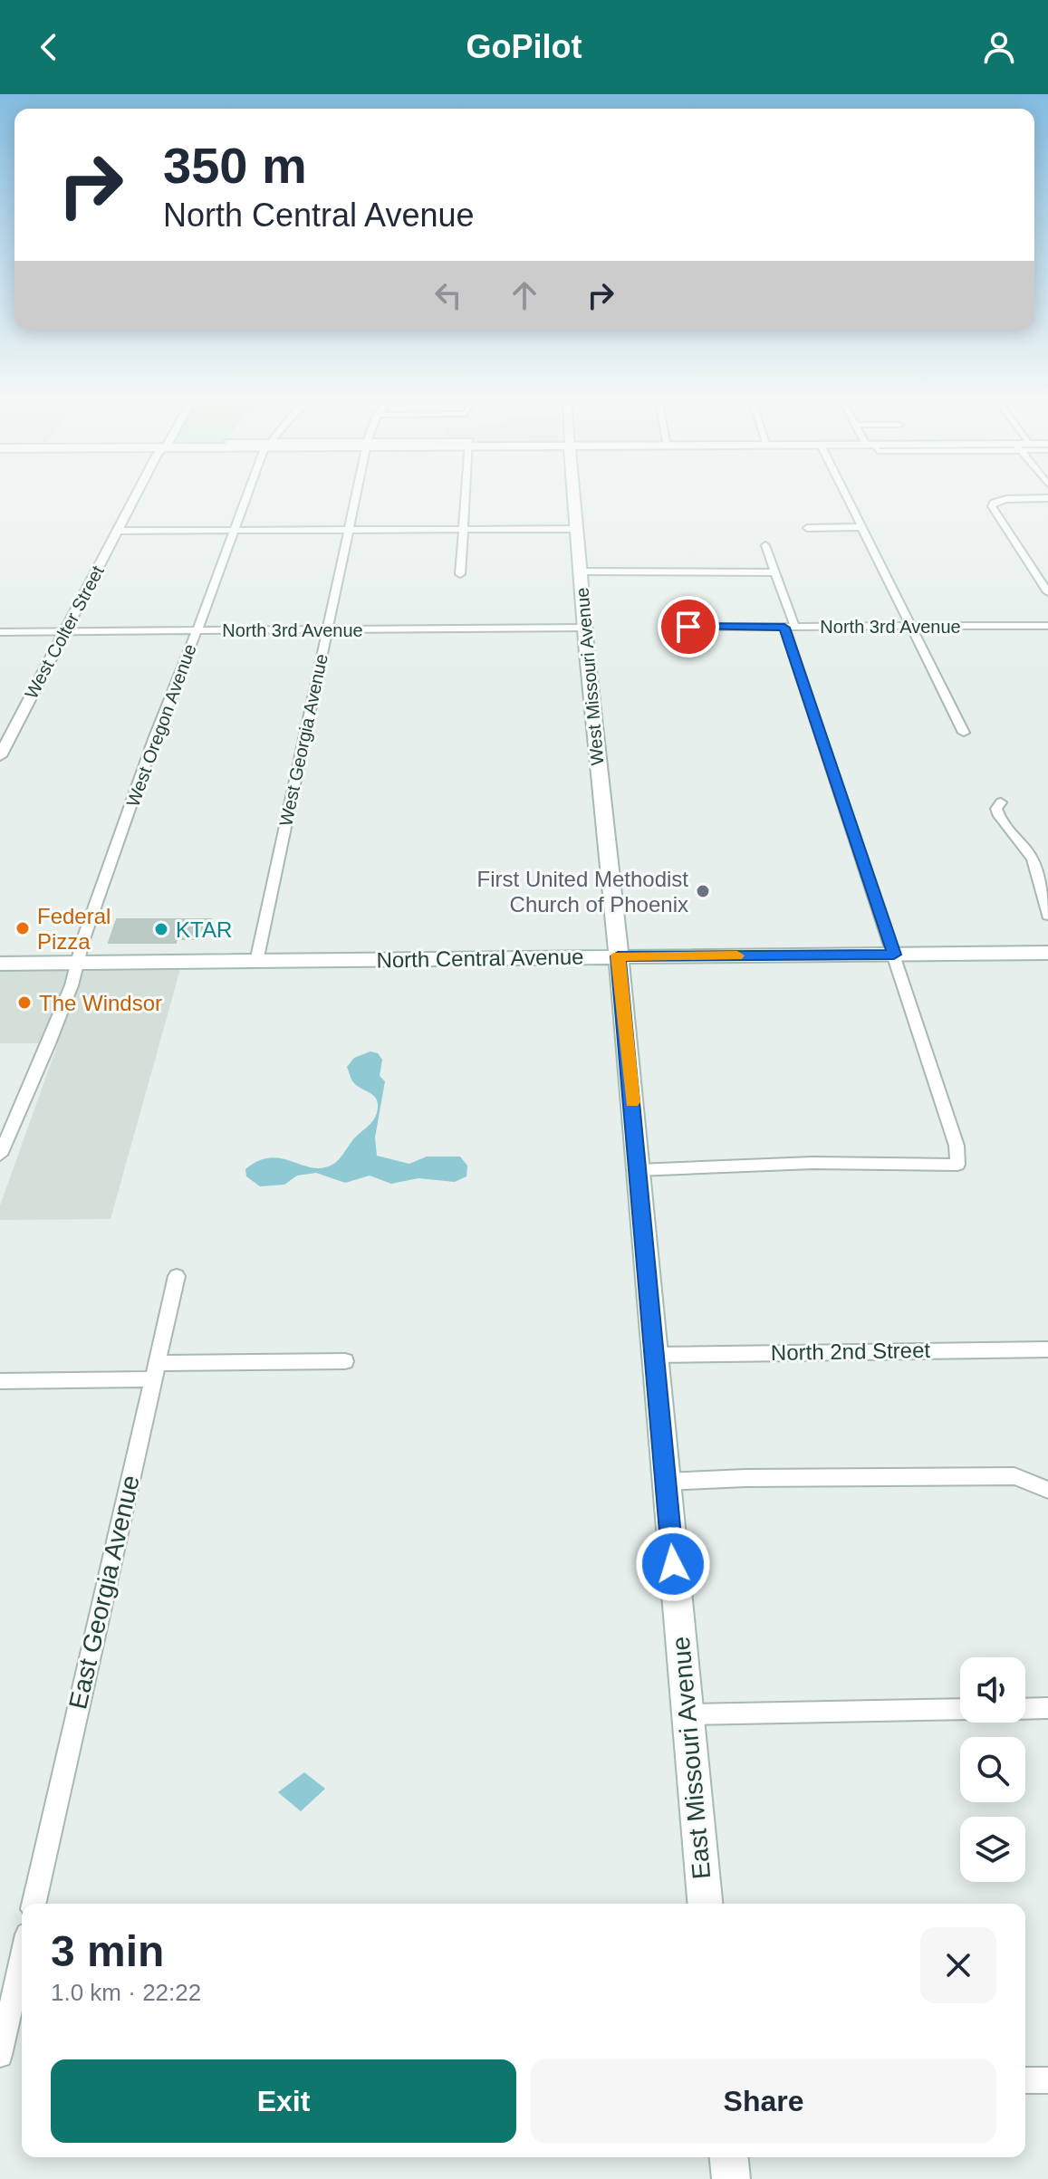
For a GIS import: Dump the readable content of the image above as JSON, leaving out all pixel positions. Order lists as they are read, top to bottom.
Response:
{
  "streets": {
    "main road": ["West Missouri Avenue", "North Central Avenue", "East Missouri Avenue"],
    "street": [
      "North 3rd Avenue",
      "West Colter Street",
      "West Oregon Avenue",
      "West Georgia Avenue",
      "North 2nd Street",
      "East Georgia Avenue"
    ]
  },
  "crossings": [
    ["North 3rd Avenue", "West Colter Street"],
    ["North 3rd Avenue", "West Missouri Avenue"],
    ["North 3rd Avenue", "West Oregon Avenue"],
    ["North 3rd Avenue", "West Georgia Avenue"],
    ["West Missouri Avenue", "North Central Avenue"],
    ["West Missouri Avenue", "East Missouri Avenue"],
    ["West Oregon Avenue", "North Central Avenue"],
    ["West Georgia Avenue", "North Central Avenue"],
    ["North Central Avenue", "East Missouri Avenue"],
    ["North 2nd Street", "East Missouri Avenue"]
  ],
  "places": [
    "First United Methodist Church of Phoenix",
    "Federal Pizza",
    "KTAR",
    "The Windsor"
  ],
  "page": {
    "header": "GoPilot",
    "turn": ["350 m", "North Central Avenue"],
    "heading": ["3 min", "1.0 km · 22:22"],
    "buttons": ["Exit", "Share"]
  }
}
